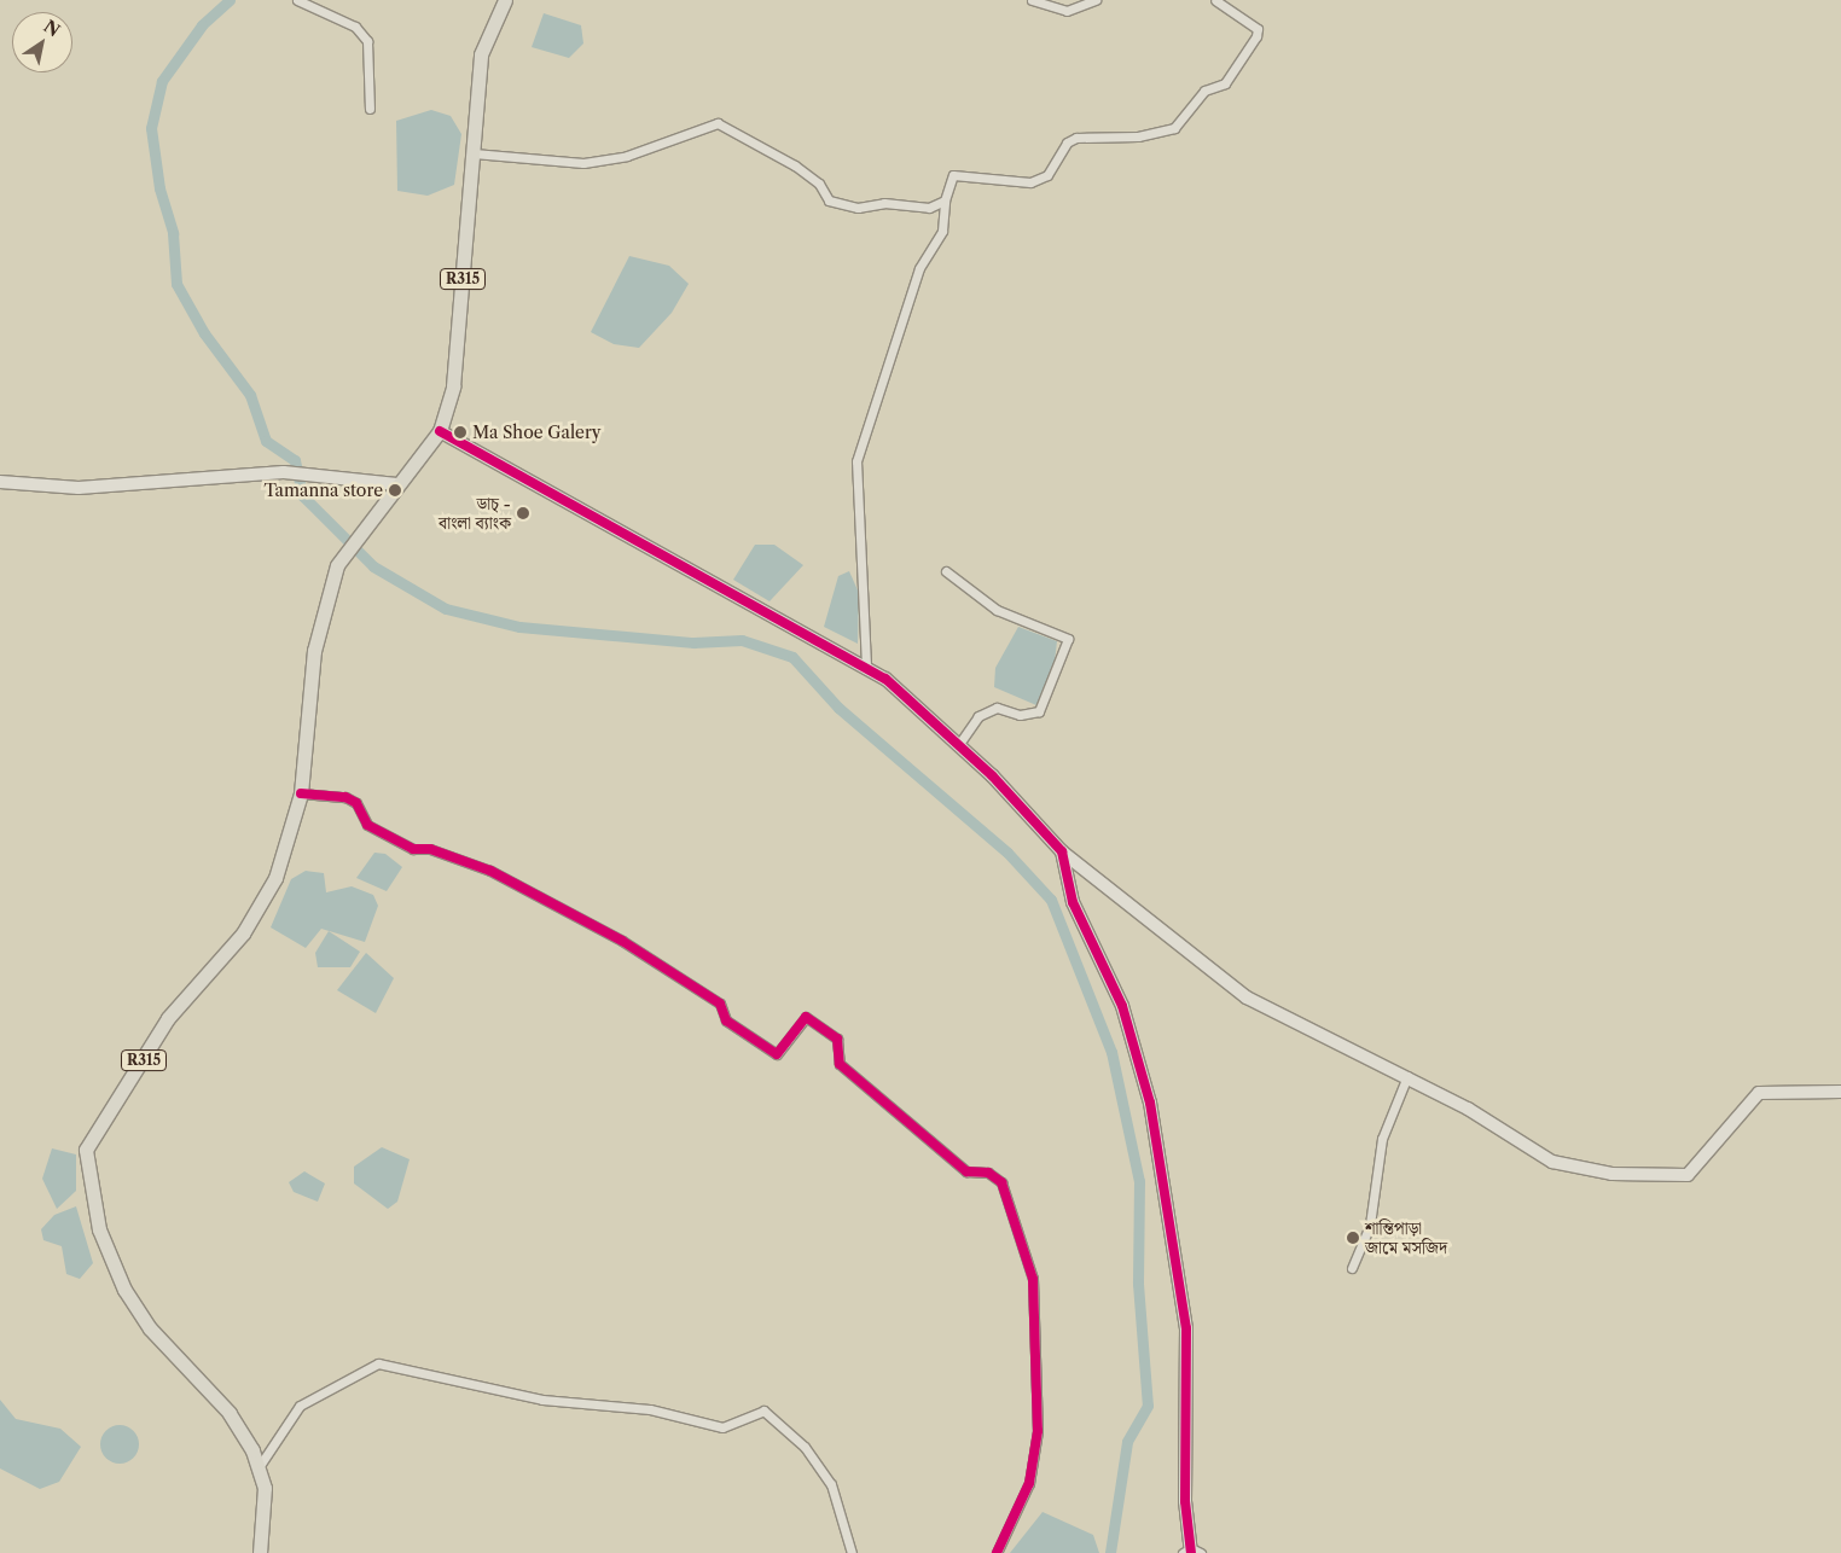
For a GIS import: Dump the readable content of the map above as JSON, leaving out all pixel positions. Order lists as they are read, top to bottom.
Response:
{
  "streets": {
    "main road": ["R315"]
  },
  "places": [
    "Ma Shoe Galery",
    "Tamanna store",
    "ডাচ্ - বাংলা ব্যাংক",
    "শান্তিপাড়া জামে মসজিদ"
  ],
  "north": "top right"
}
